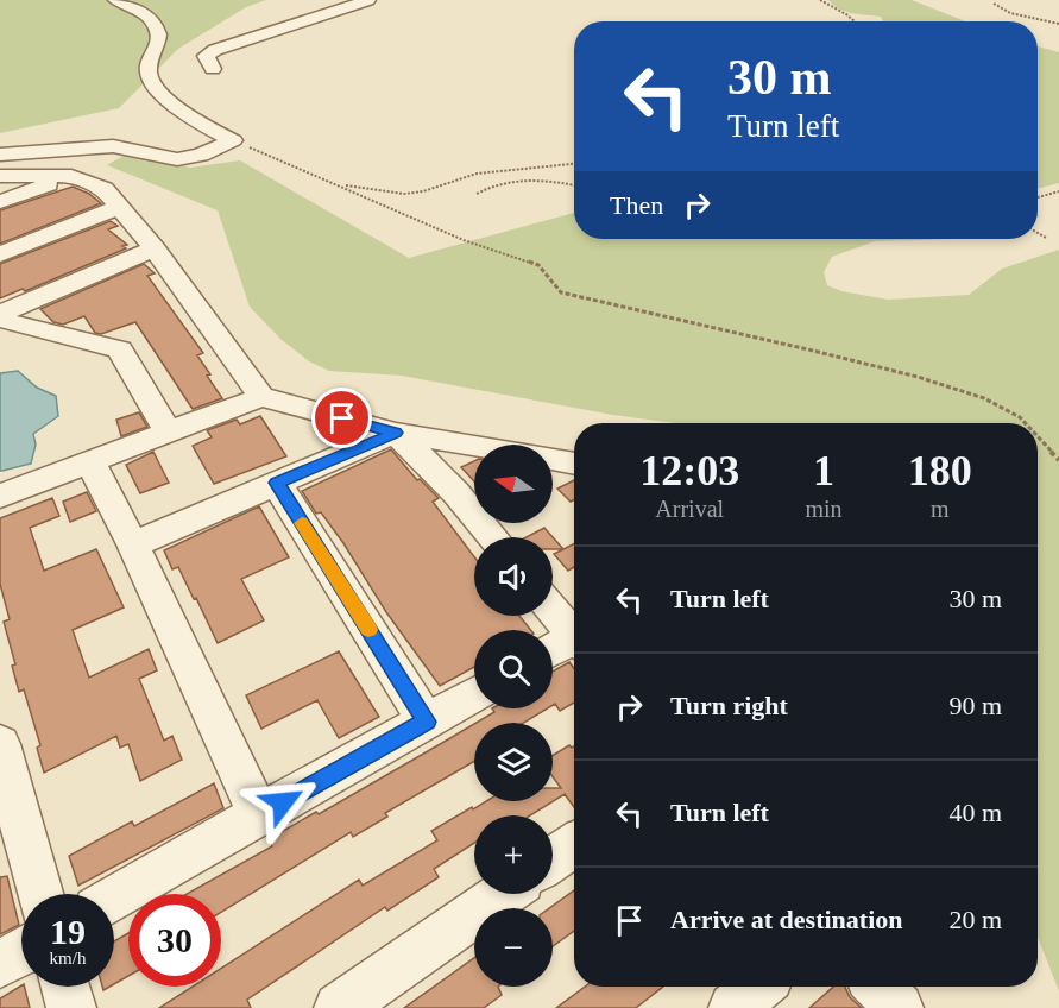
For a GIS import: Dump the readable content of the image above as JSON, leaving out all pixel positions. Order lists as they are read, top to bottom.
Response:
{
  "north": "left",
  "page": {
    "turn": ["30 m", "Turn left"],
    "then": "Then",
    "eta": [
      "12:03",
      "Arrival",
      "1",
      "min",
      "180",
      "m"
    ],
    "map_buttons": ["+", "−"],
    "list": [
      {
        "name": "Turn left",
        "value": "30 m"
      },
      {
        "name": "Turn right",
        "value": "90 m"
      },
      {
        "name": "Turn left",
        "value": "40 m"
      },
      {
        "name": "Arrive at destination",
        "value": "20 m"
      }
    ],
    "speed": "19 km/h",
    "limit": "30"
  }
}
